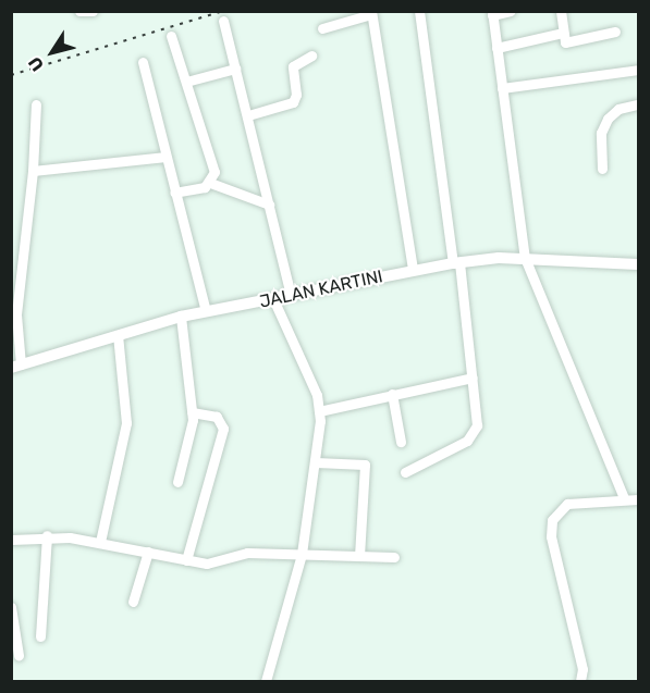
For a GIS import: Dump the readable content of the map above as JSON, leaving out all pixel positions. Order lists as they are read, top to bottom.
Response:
{
  "streets": {
    "street": ["JALAN KARTINI"]
  },
  "north": "bottom left"
}
